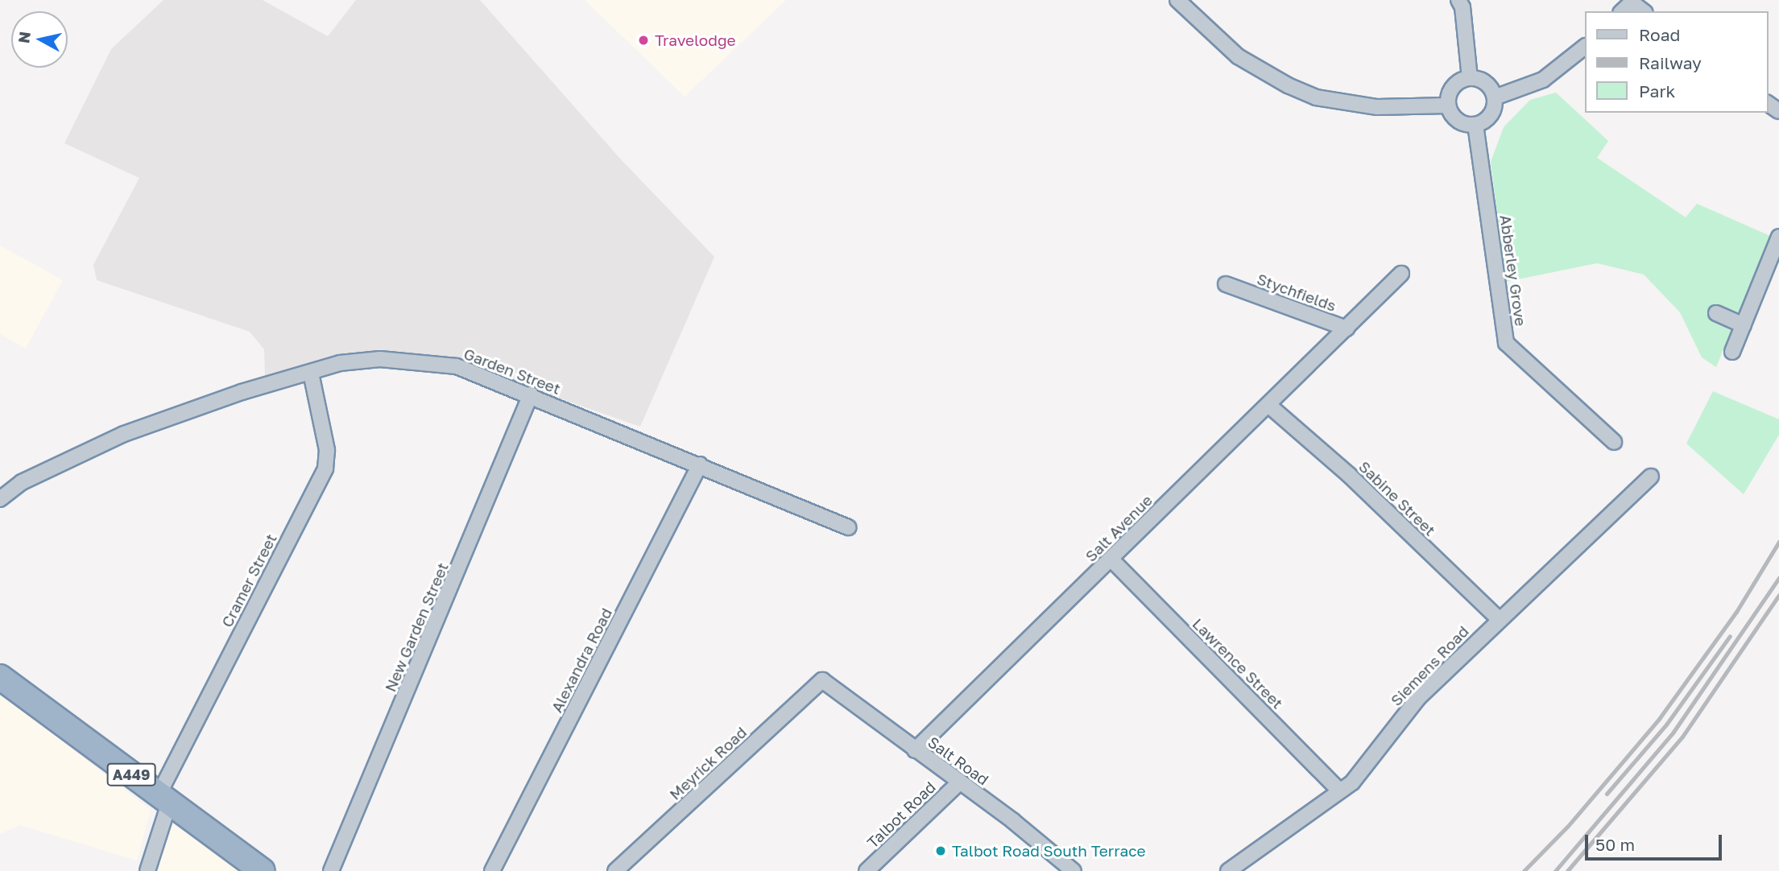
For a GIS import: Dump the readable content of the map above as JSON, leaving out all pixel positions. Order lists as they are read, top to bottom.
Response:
{
  "streets": {
    "highway": ["A449"],
    "street": [
      "Abberley Grove",
      "Stychfields",
      "Garden Street",
      "Sabine Street",
      "Salt Avenue",
      "Cramer Street",
      "New Garden Street",
      "Alexandra Road",
      "Lawrence Street",
      "Siemens Road",
      "Salt Road",
      "Meyrick Road",
      "Talbot Road"
    ]
  },
  "crossings": [
    ["Stychfields", "Salt Avenue"],
    ["Garden Street", "Cramer Street"],
    ["Garden Street", "New Garden Street"],
    ["Garden Street", "Alexandra Road"],
    ["Sabine Street", "Salt Avenue"],
    ["Sabine Street", "Siemens Road"],
    ["Salt Avenue", "Lawrence Street"],
    ["Salt Avenue", "Salt Road"],
    ["Cramer Street", "A449"],
    ["Lawrence Street", "Siemens Road"],
    ["Salt Road", "Meyrick Road"],
    ["Salt Road", "Talbot Road"]
  ],
  "places": ["Travelodge", "Talbot Road South Terrace"],
  "legend": ["Road", "Railway", "Park"],
  "scale_bar": "50 m",
  "north": "left"
}
